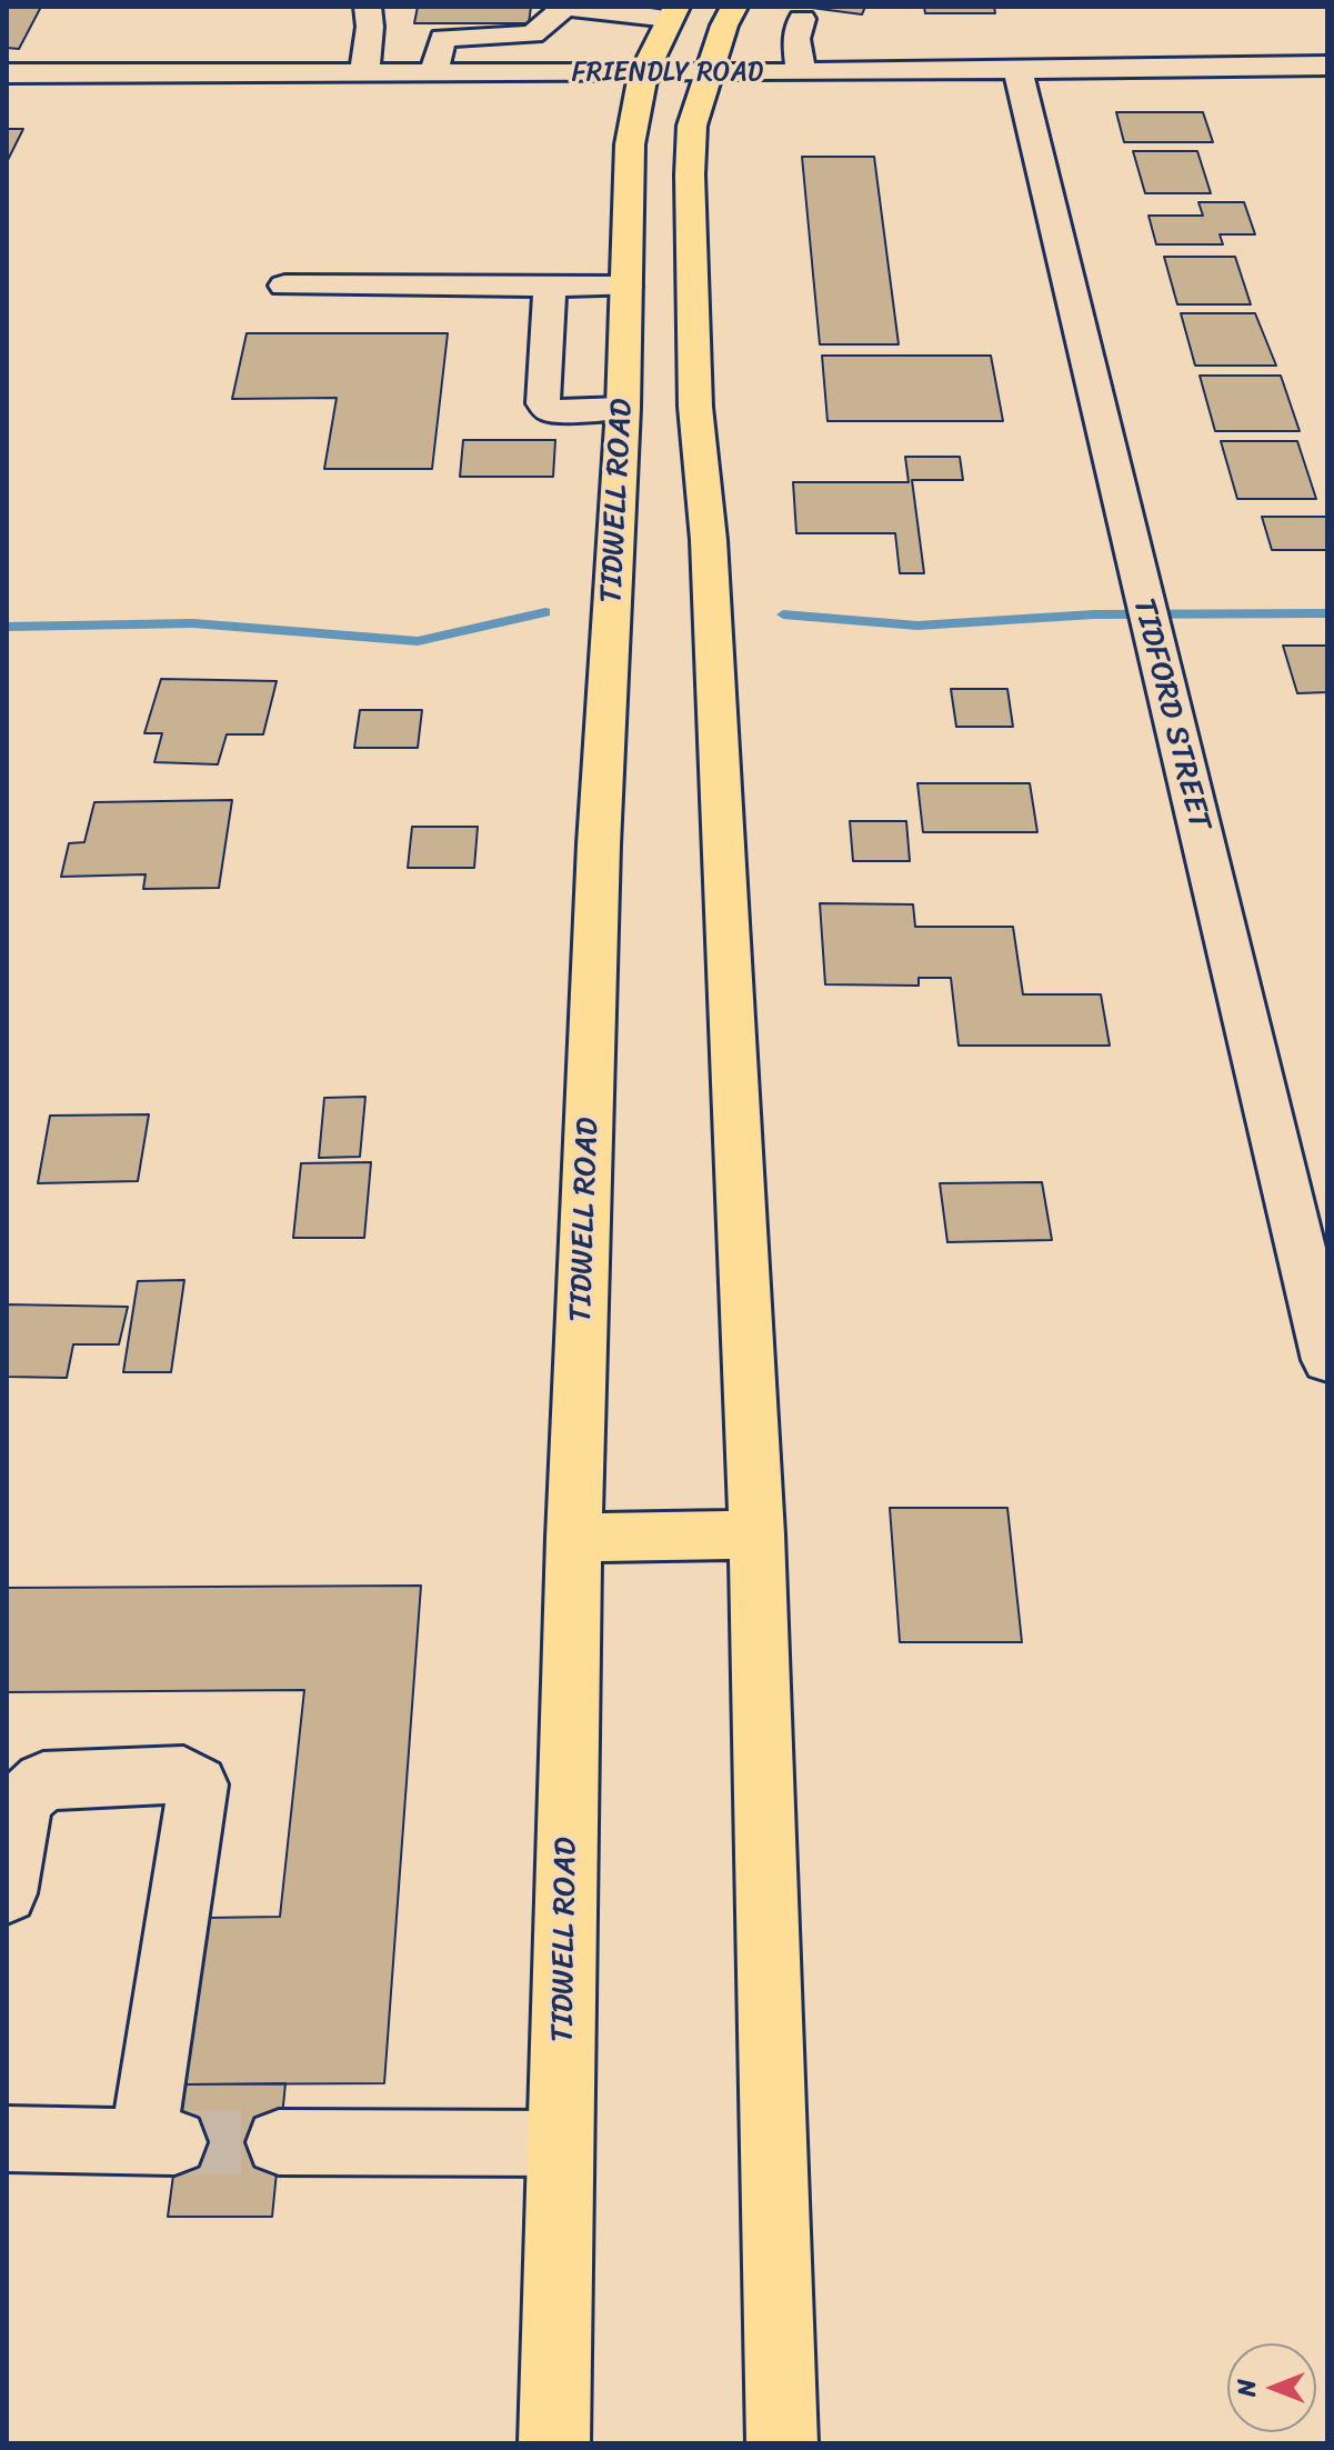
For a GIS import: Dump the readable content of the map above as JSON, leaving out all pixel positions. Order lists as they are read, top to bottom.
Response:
{
  "streets": {
    "main road": ["TIDWELL ROAD"],
    "street": ["FRIENDLY ROAD", "TIDFORD STREET"]
  },
  "crossings": [
    ["FRIENDLY ROAD", "TIDWELL ROAD"],
    ["FRIENDLY ROAD", "TIDFORD STREET"]
  ],
  "north": "left"
}
